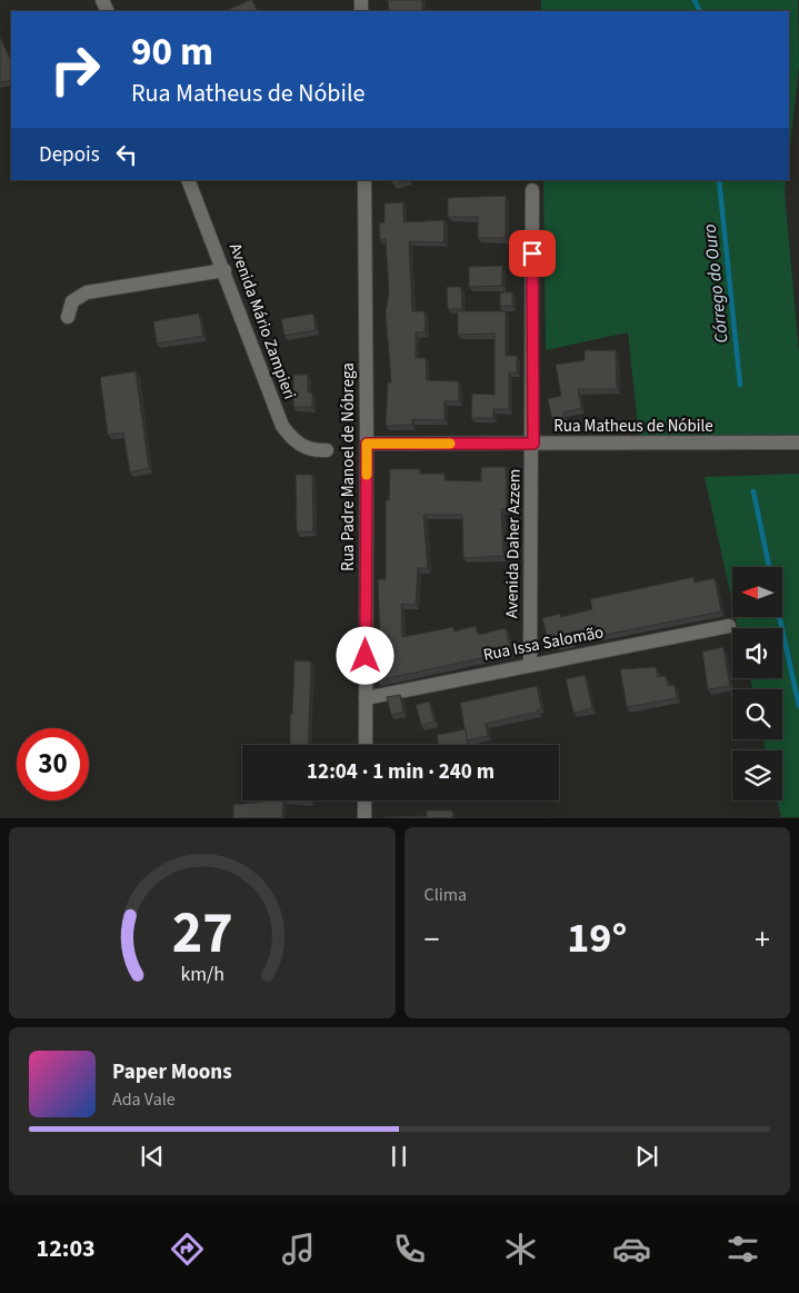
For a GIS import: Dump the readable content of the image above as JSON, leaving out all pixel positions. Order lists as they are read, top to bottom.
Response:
{
  "streets": {
    "street": [
      "Avenida Mário Zampieri",
      "Rua Matheus de Nóbile",
      "Rua Padre Manoel de Nóbrega",
      "Avenida Daher Azzem",
      "Rua Issa Salomão"
    ]
  },
  "crossings": [
    ["Rua Matheus de Nóbile", "Rua Padre Manoel de Nóbrega"],
    ["Rua Matheus de Nóbile", "Avenida Daher Azzem"],
    ["Rua Padre Manoel de Nóbrega", "Rua Issa Salomão"],
    ["Avenida Daher Azzem", "Rua Issa Salomão"]
  ],
  "water": ["Córrego do Ouro"],
  "north": "left",
  "page": {
    "turn": ["90 m", "Rua Matheus de Nóbile"],
    "then": "Depois",
    "limit": "30",
    "trip": "12:04 · 1 min · 240 m",
    "tile": "Clima",
    "heat": ["−", "19°", "+"],
    "song": ["Paper Moons", "Ada Vale"],
    "tabs": "12:03",
    "gauge": ["27", "km/h"]
  }
}
